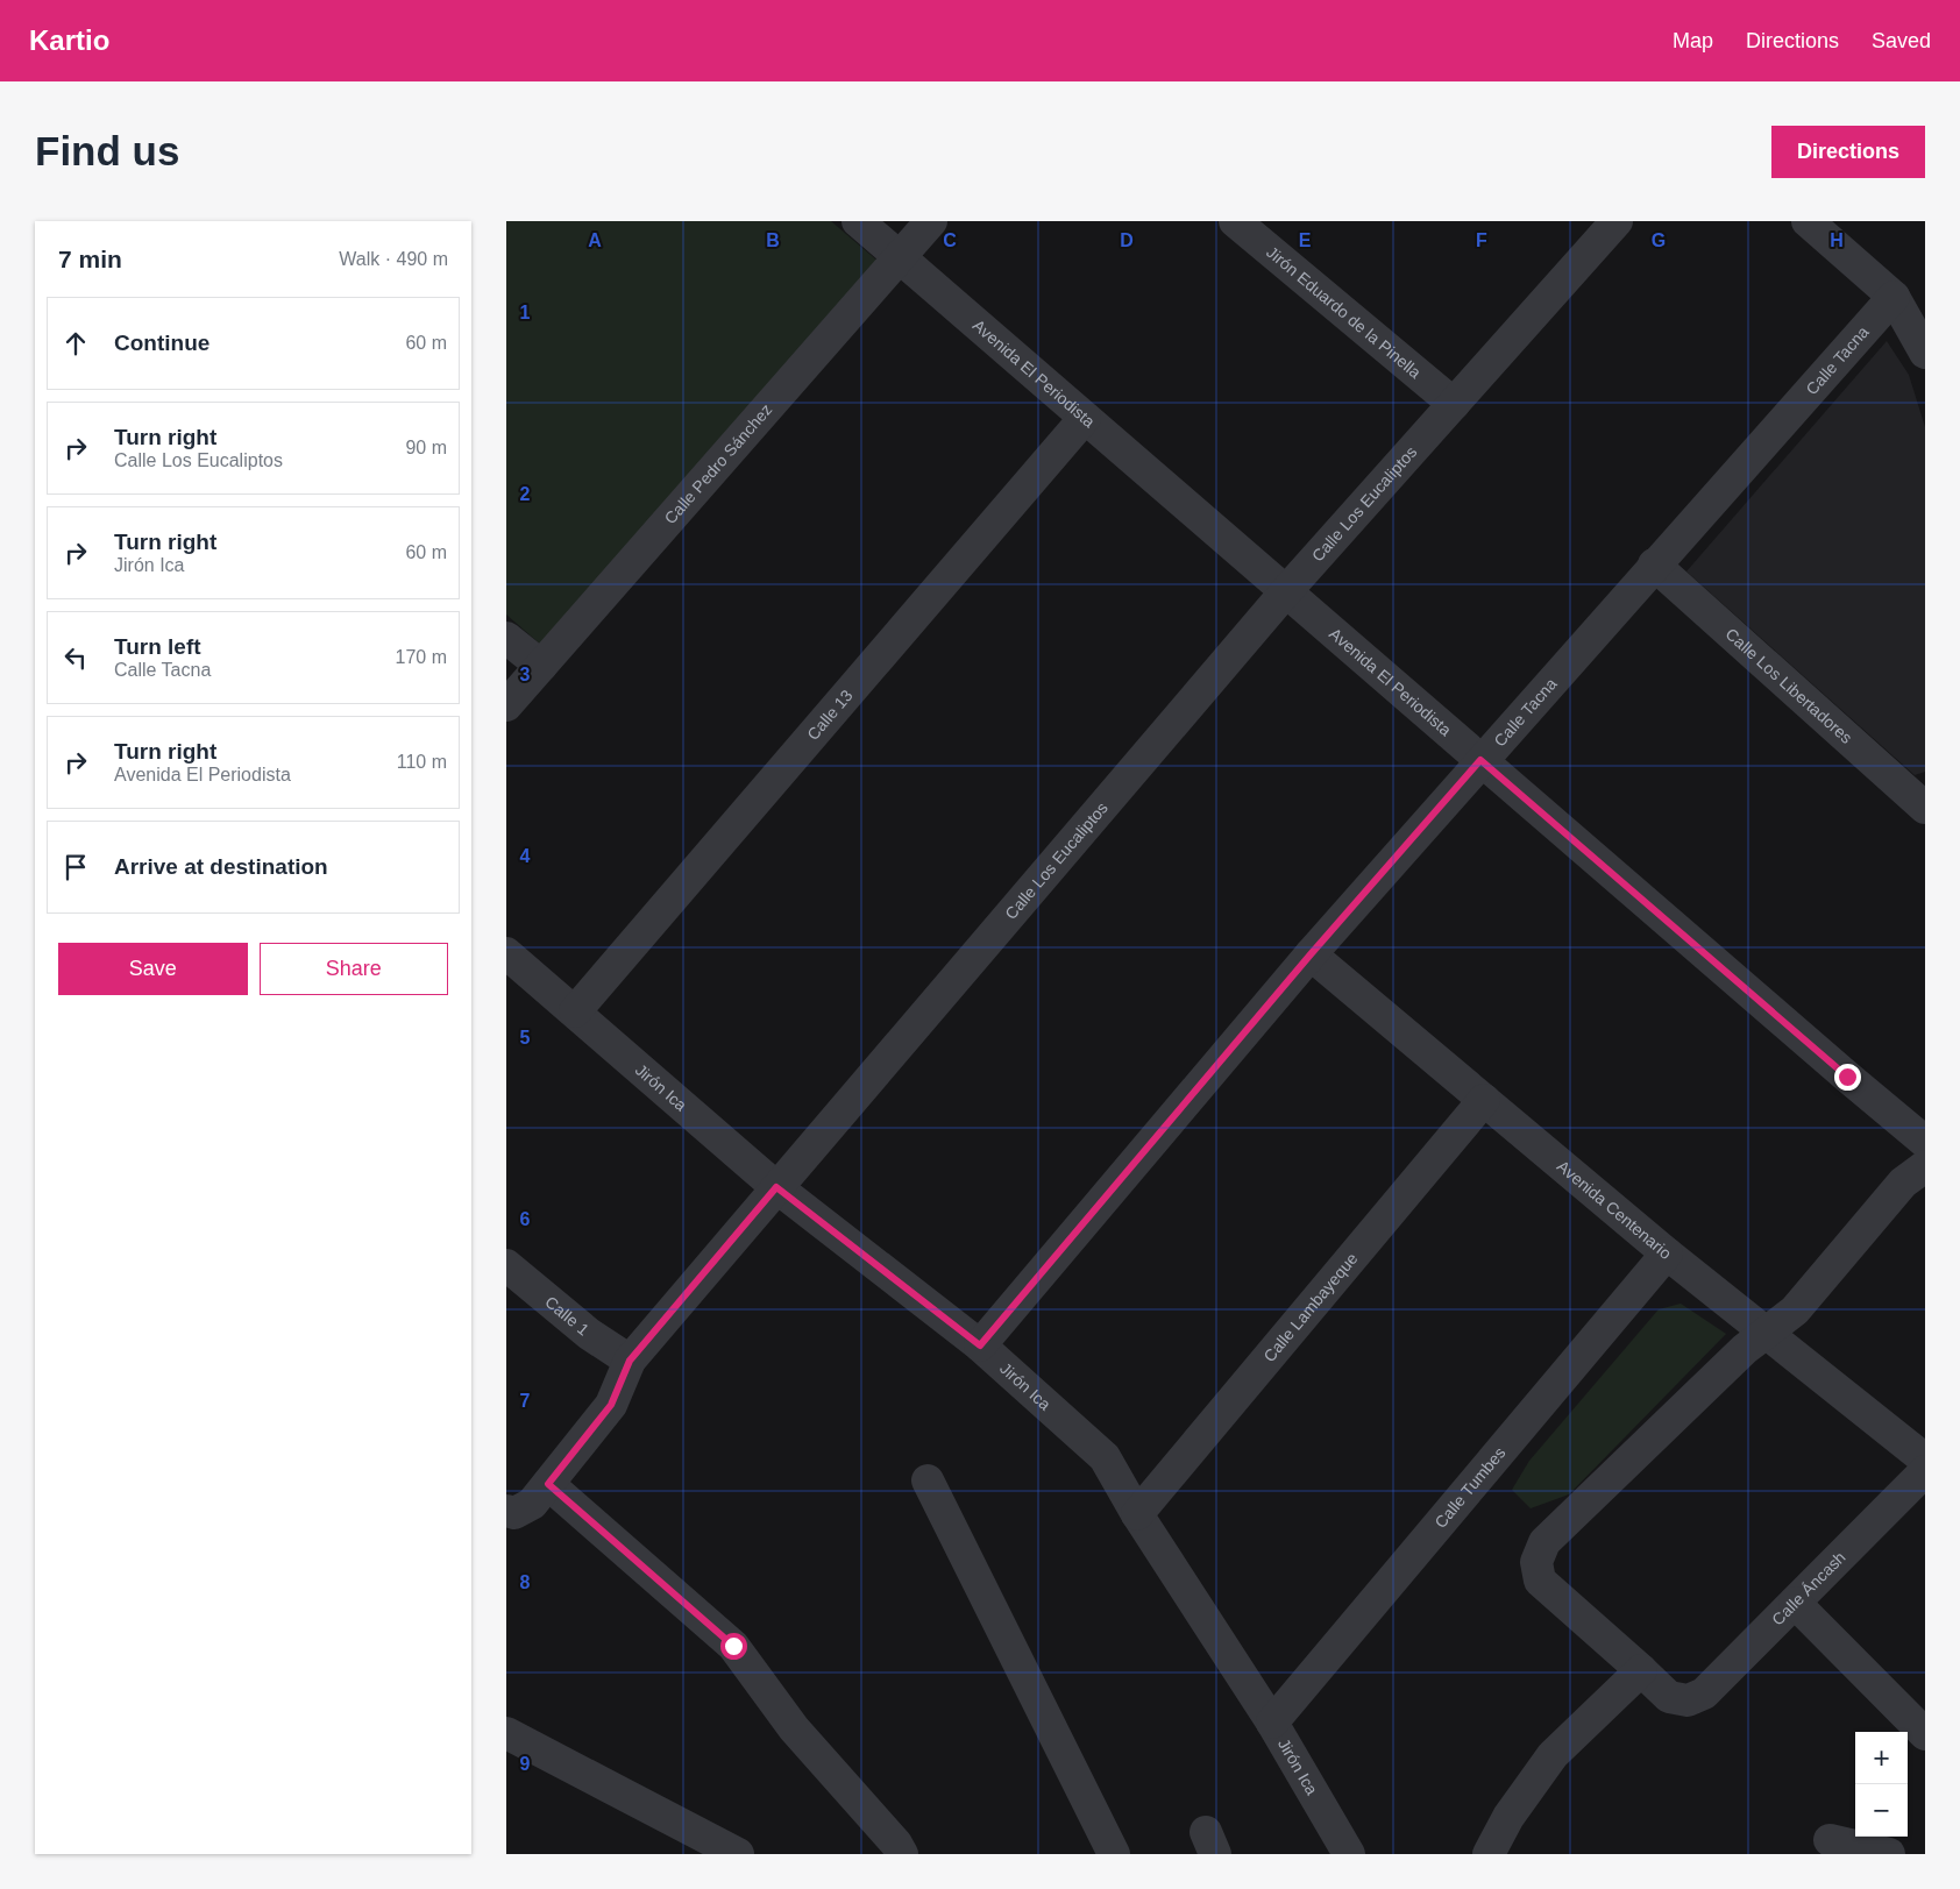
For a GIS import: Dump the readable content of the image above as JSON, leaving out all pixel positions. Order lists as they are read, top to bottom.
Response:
{
  "streets": {
    "street": [
      "Jirón Eduardo de la Pinella",
      "Calle Tacna",
      "Avenida El Periodista",
      "Calle Pedro Sánchez",
      "Calle Los Eucaliptos",
      "Calle Los Libertadores",
      "Calle 13",
      "Jirón Ica",
      "Avenida Centenario",
      "Calle Lambayeque",
      "Calle 1",
      "Calle Tumbes",
      "Calle Áncash"
    ]
  },
  "crossings": [
    ["Jirón Eduardo de la Pinella", "Calle Los Eucaliptos"],
    ["Calle Tacna", "Avenida El Periodista"],
    ["Calle Tacna", "Calle Los Libertadores"],
    ["Calle Tacna", "Jirón Ica"],
    ["Calle Tacna", "Avenida Centenario"],
    ["Avenida El Periodista", "Calle Pedro Sánchez"],
    ["Avenida El Periodista", "Calle Los Eucaliptos"],
    ["Avenida El Periodista", "Calle 13"],
    ["Calle Los Eucaliptos", "Jirón Ica"],
    ["Calle Los Eucaliptos", "Calle 1"],
    ["Calle 13", "Jirón Ica"],
    ["Jirón Ica", "Calle Lambayeque"],
    ["Jirón Ica", "Calle Tumbes"],
    ["Avenida Centenario", "Calle Lambayeque"],
    ["Avenida Centenario", "Calle Tumbes"]
  ],
  "page": {
    "header": "Kartio",
    "nav": ["Map", "Directions", "Saved"],
    "buttons": [
      "Directions",
      ["Save", "Share"]
    ],
    "title": "Find us",
    "heading": ["7 min", "Walk · 490 m"],
    "list": [
      ["Continue", "60 m"],
      ["Turn right", "Calle Los Eucaliptos", "90 m"],
      ["Turn right", "Jirón Ica", "60 m"],
      ["Turn left", "Calle Tacna", "170 m"],
      ["Turn right", "Avenida El Periodista", "110 m"],
      "Arrive at destination"
    ],
    "map_buttons": ["+", "−"]
  },
  "grid": {
    "columns": [
      "A",
      "B",
      "C",
      "D",
      "E",
      "F",
      "G",
      "H"
    ],
    "rows": [
      "1",
      "2",
      "3",
      "4",
      "5",
      "6",
      "7",
      "8",
      "9"
    ]
  }
}
